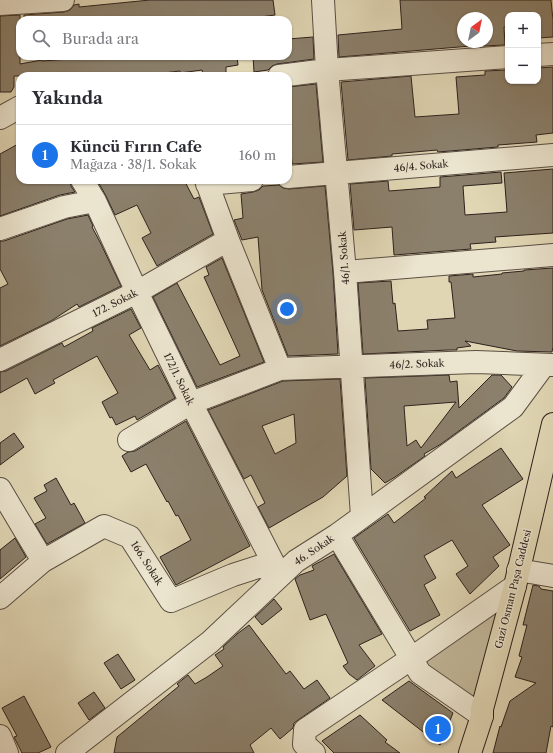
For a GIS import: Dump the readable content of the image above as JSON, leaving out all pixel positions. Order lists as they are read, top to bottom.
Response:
{
  "streets": {
    "main road": ["Gazi Osman Paşa Caddesi"],
    "street": [
      "46/4. Sokak",
      "46/1. Sokak",
      "172. Sokak",
      "46/2. Sokak",
      "172/1. Sokak",
      "46. Sokak",
      "166. Sokak"
    ]
  },
  "crossings": [
    ["46/4. Sokak", "46/1. Sokak"],
    ["46/1. Sokak", "46/2. Sokak"],
    ["46/1. Sokak", "46. Sokak"],
    ["172. Sokak", "172/1. Sokak"],
    ["46/2. Sokak", "172/1. Sokak"],
    ["46/2. Sokak", "46. Sokak"],
    ["172/1. Sokak", "46. Sokak"],
    ["172/1. Sokak", "166. Sokak"],
    ["46. Sokak", "166. Sokak"]
  ],
  "north": "top right",
  "page": {
    "map_buttons": ["+", "−"],
    "search": "Burada ara",
    "heading": "Yakında",
    "list": [
      {
        "mark": "1",
        "name": "Küncü Fırın Cafe",
        "note": "Mağaza · 38/1. Sokak",
        "value": "160 m"
      }
    ],
    "pins": "1"
  }
}
